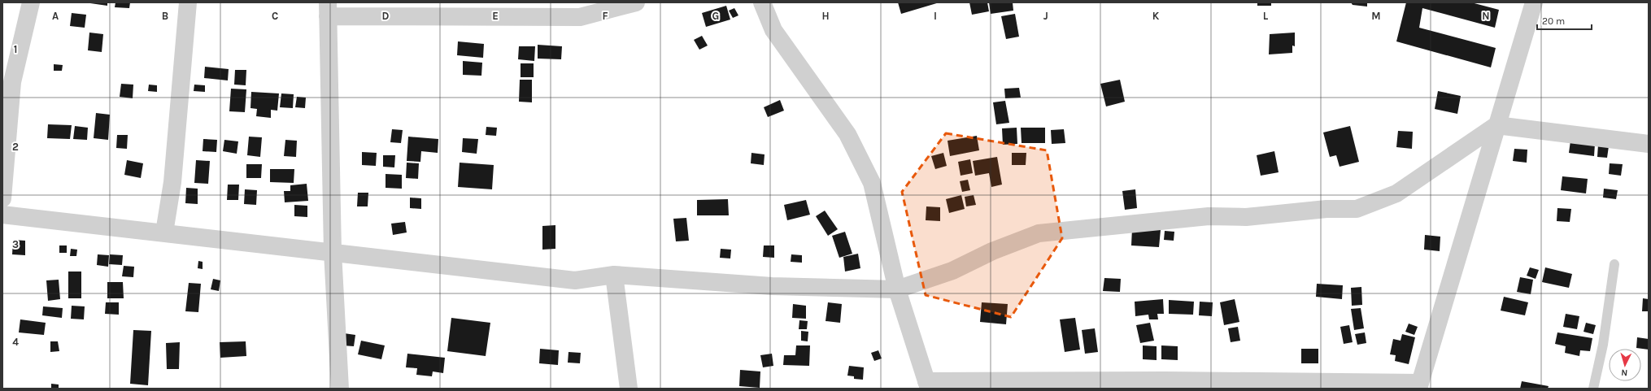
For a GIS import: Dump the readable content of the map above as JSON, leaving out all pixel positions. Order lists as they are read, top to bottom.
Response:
{
  "scale_bar": "20 m",
  "north": "bottom",
  "grid": {
    "columns": [
      "A",
      "B",
      "C",
      "D",
      "E",
      "F",
      "G",
      "H",
      "I",
      "J",
      "K",
      "L",
      "M",
      "N"
    ],
    "rows": [
      "1",
      "2",
      "3",
      "4"
    ]
  }
}
